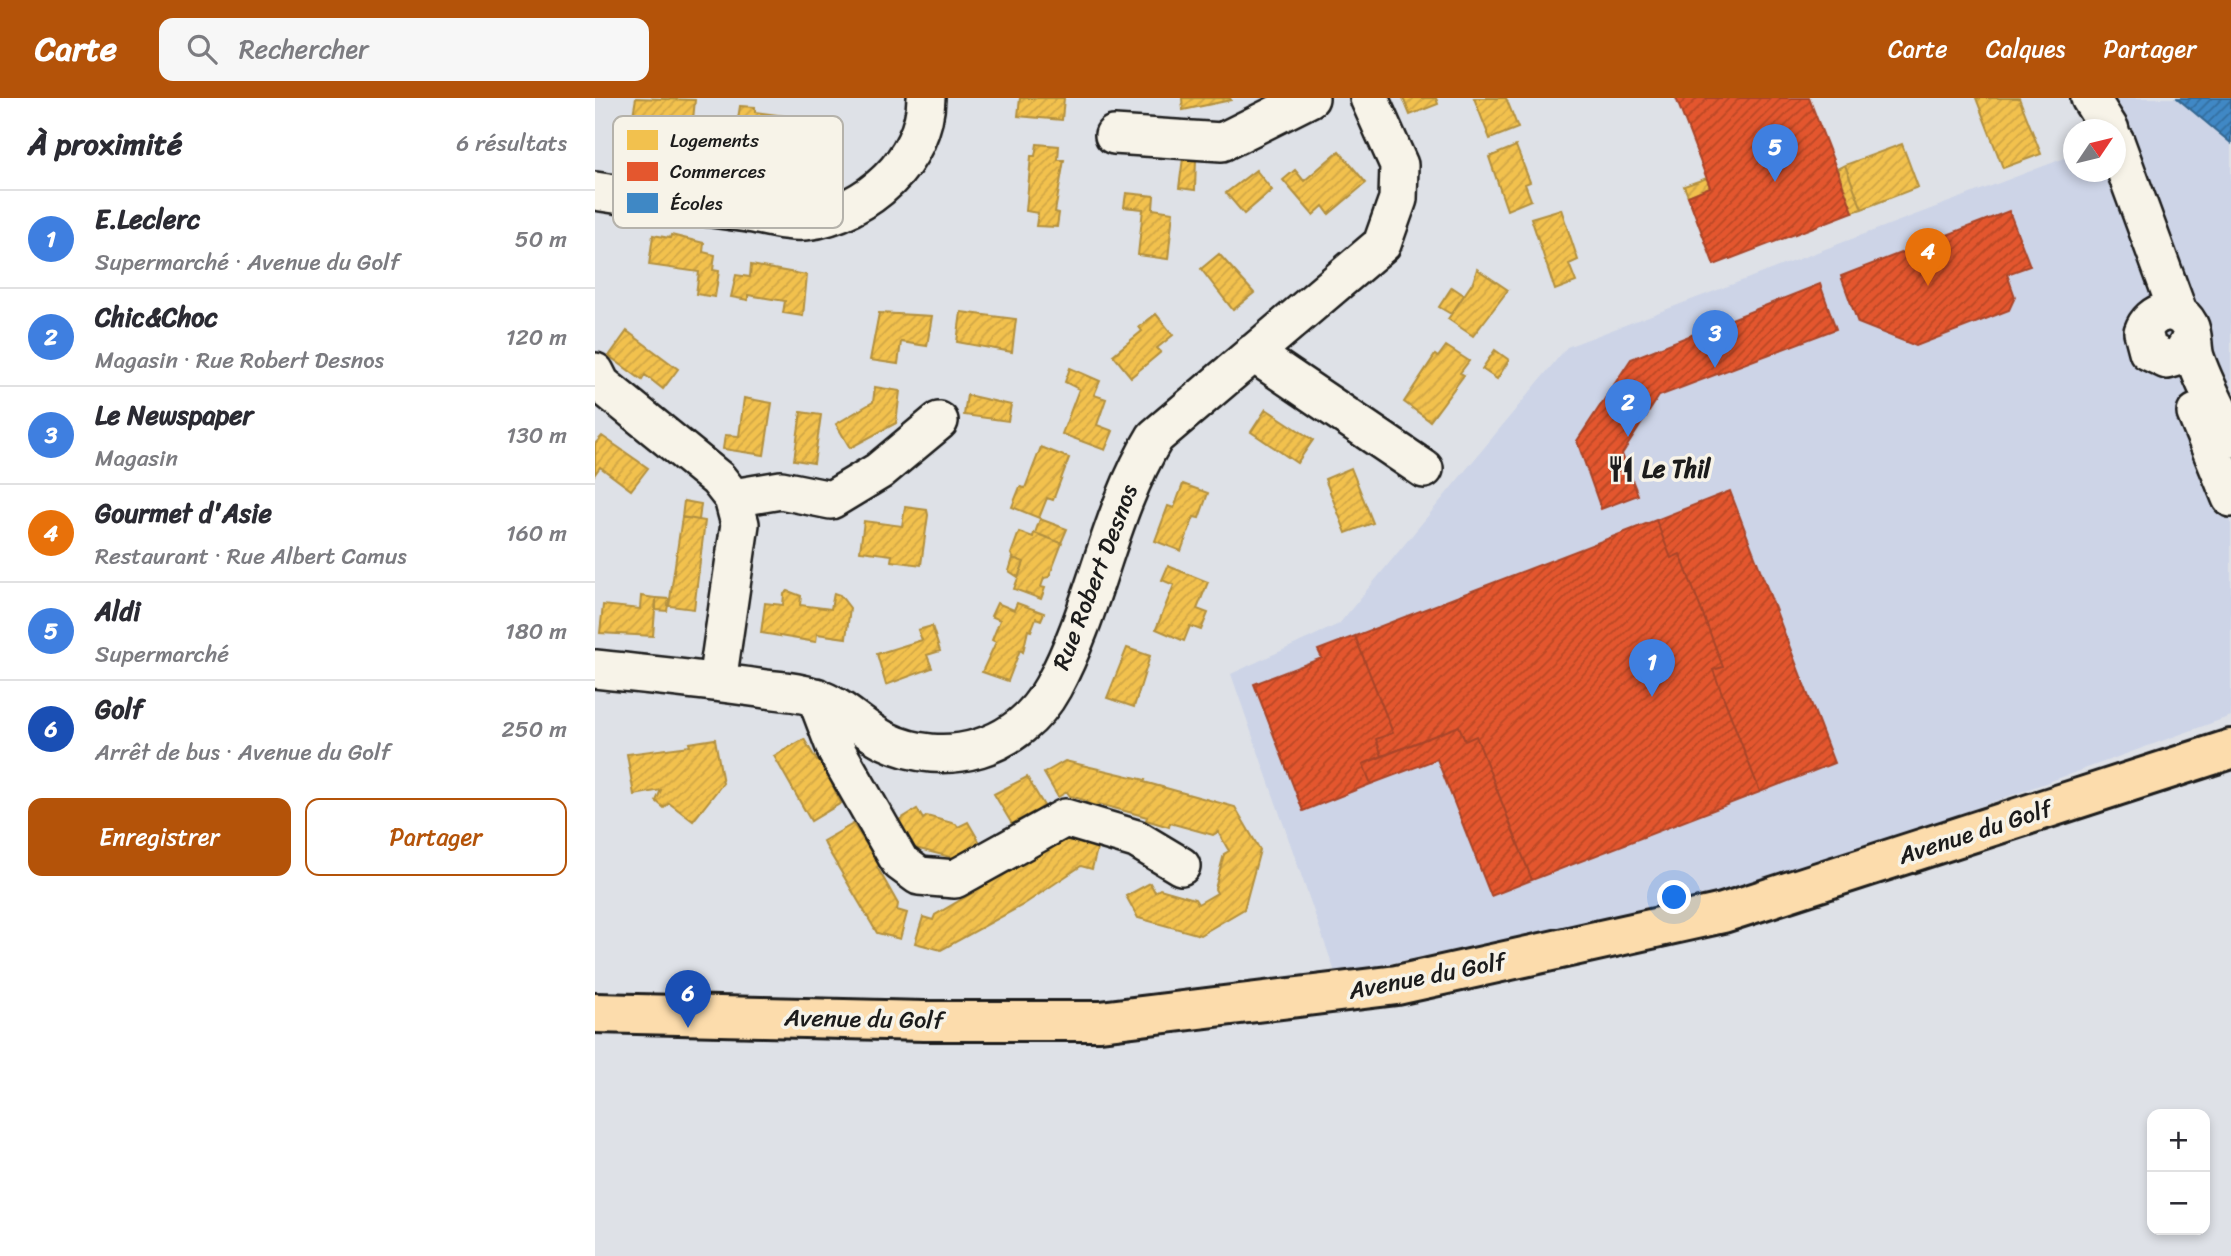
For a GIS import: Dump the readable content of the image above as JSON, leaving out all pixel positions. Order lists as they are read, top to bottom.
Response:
{
  "streets": {
    "main road": ["Avenue du Golf"],
    "street": ["Rue Robert Desnos"]
  },
  "places": {
    "restaurant": ["Le Thil"]
  },
  "legend": ["Logements", "Commerces", "Écoles"],
  "north": "top right",
  "page": {
    "header": "Carte",
    "search": "Rechercher",
    "nav": ["Carte", "Calques", "Partager"],
    "heading": ["À proximité", "6 résultats"],
    "pins": [
      "5",
      "4",
      "3",
      "2",
      "1",
      "6"
    ],
    "list": [
      {
        "mark": "1",
        "name": "E.Leclerc",
        "note": "Supermarché · Avenue du Golf",
        "value": "50 m"
      },
      {
        "mark": "2",
        "name": "Chic&Choc",
        "note": "Magasin · Rue Robert Desnos",
        "value": "120 m"
      },
      {
        "mark": "3",
        "name": "Le Newspaper",
        "note": "Magasin",
        "value": "130 m"
      },
      {
        "mark": "4",
        "name": "Gourmet d'Asie",
        "note": "Restaurant · Rue Albert Camus",
        "value": "160 m"
      },
      {
        "mark": "5",
        "name": "Aldi",
        "note": "Supermarché",
        "value": "180 m"
      },
      {
        "mark": "6",
        "name": "Golf",
        "note": "Arrêt de bus · Avenue du Golf",
        "value": "250 m"
      }
    ],
    "buttons": ["Enregistrer", "Partager"],
    "map_buttons": ["+", "−"]
  }
}
